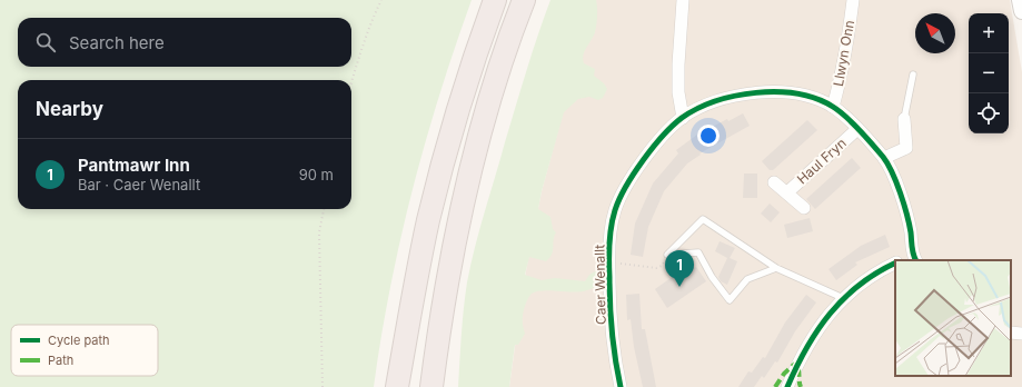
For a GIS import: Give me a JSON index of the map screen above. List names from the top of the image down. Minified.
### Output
{"streets":{"street":["Llwyn Onn","Haul Fryn","Caer Wenallt"]},"crossings":[["Llwyn Onn","Caer Wenallt"],["Haul Fryn","Caer Wenallt"]],"legend":["Cycle path","Path"],"north":"top left","page":{"map_buttons":["+","−"],"search":"Search here","heading":"Nearby","list":[{"mark":"1","name":"Pantmawr Inn","note":"Bar · Caer Wenallt","value":"90 m"}],"pins":"1"}}
